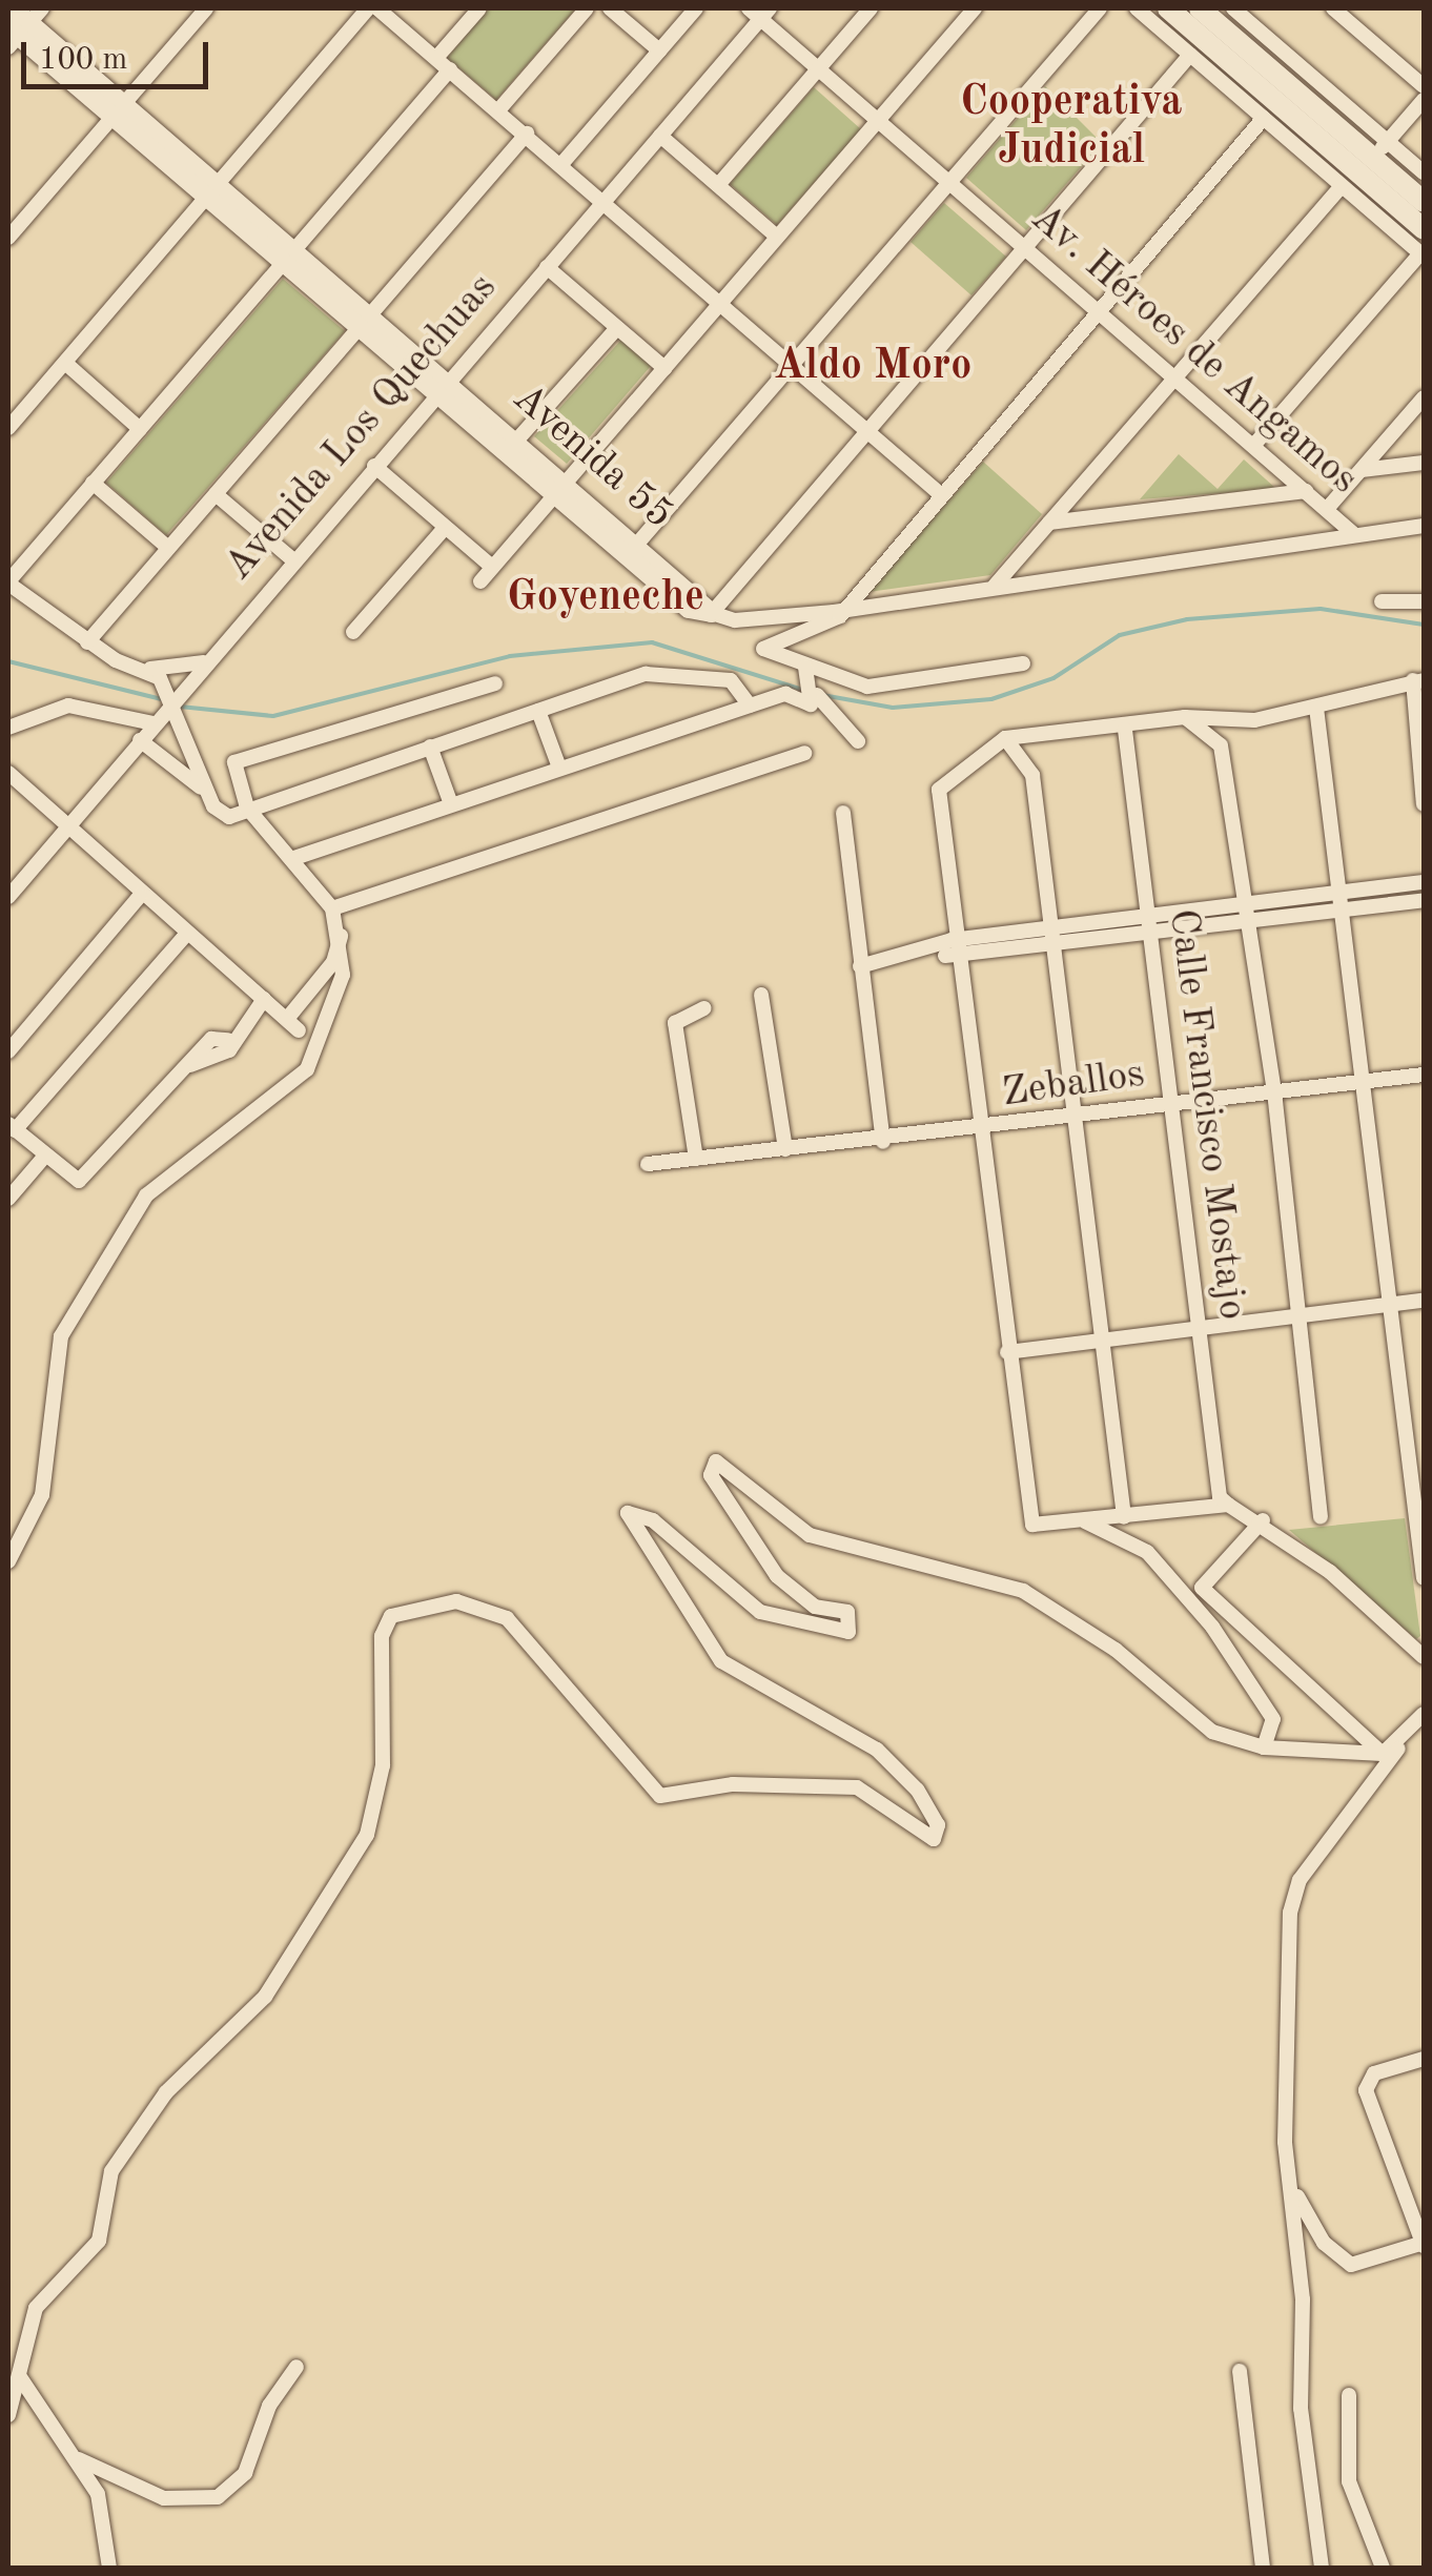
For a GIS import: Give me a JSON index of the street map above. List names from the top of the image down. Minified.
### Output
{"streets":{"street":["Av. Héroes de Angamos","Avenida Los Quechuas","Avenida 55","Zeballos","Calle Francisco Mostajo"]},"crossings":[["Av. Héroes de Angamos","Avenida Los Quechuas"],["Avenida Los Quechuas","Avenida 55"],["Zeballos","Calle Francisco Mostajo"]],"districts":["Cooperativa Judicial","Aldo Moro","Goyeneche"],"scale_bar":"100 m"}
